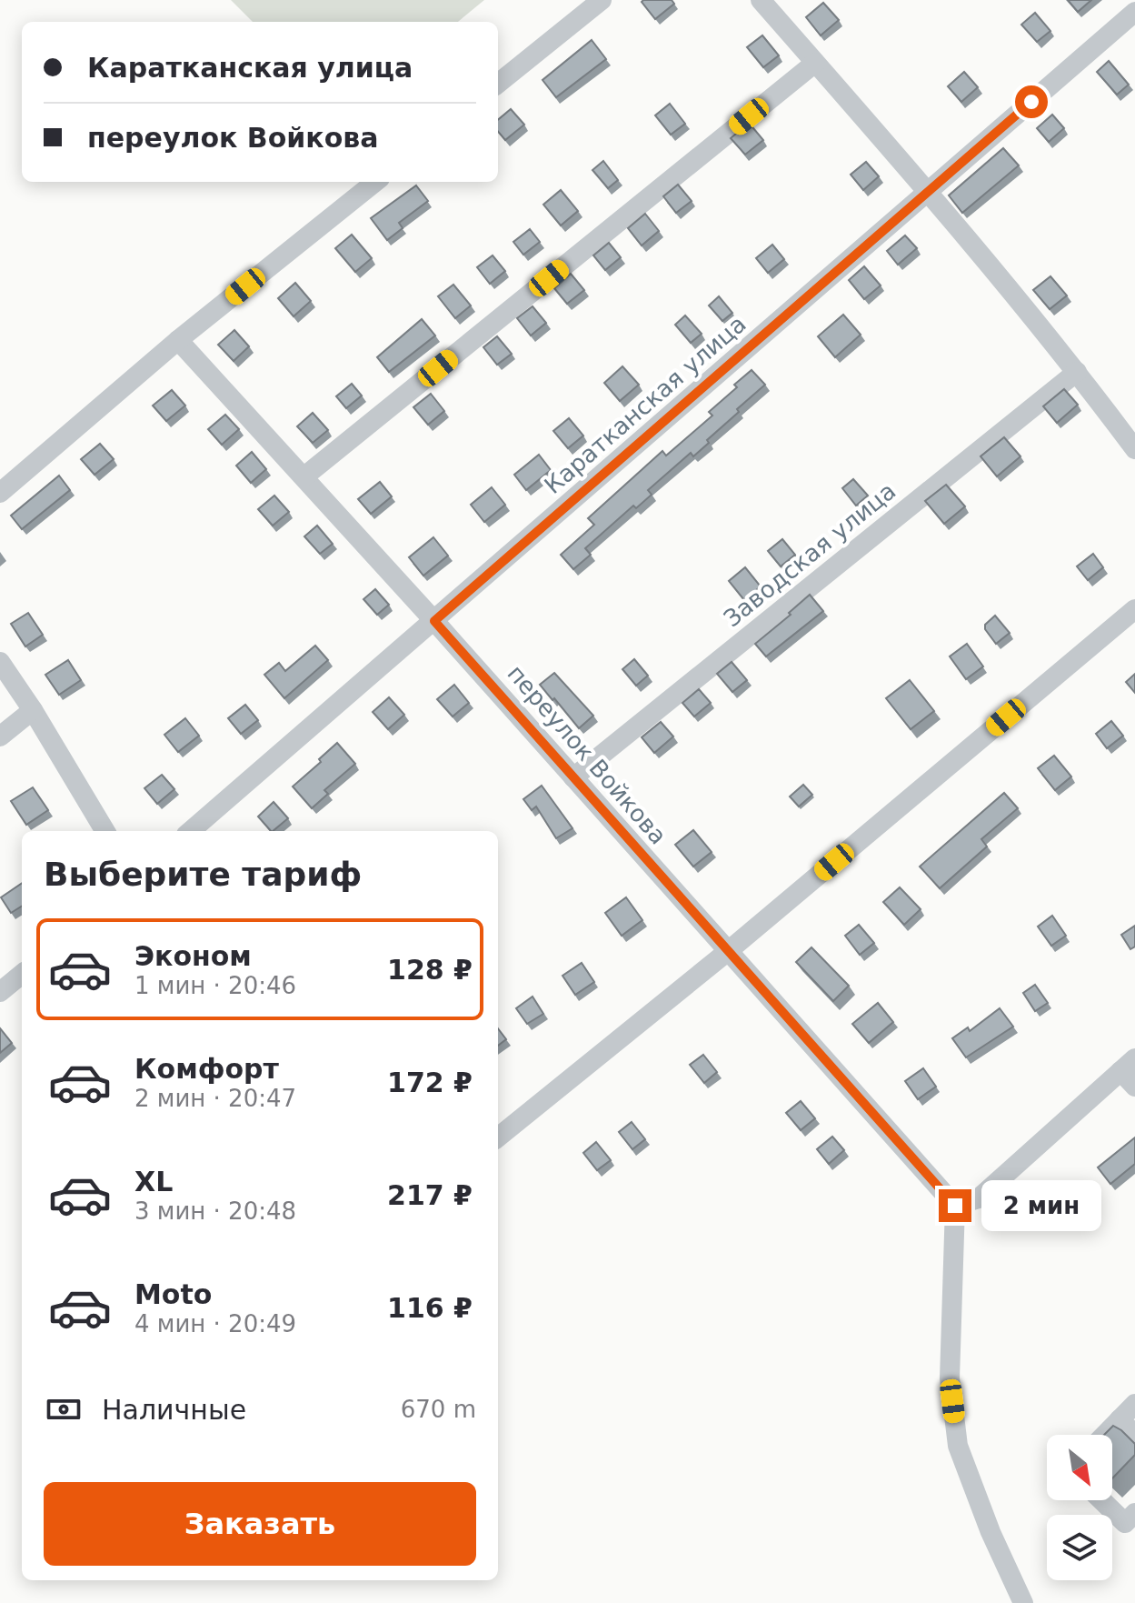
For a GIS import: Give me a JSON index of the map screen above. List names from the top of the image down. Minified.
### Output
{"streets":{"street":["Каратканская улица","Заводская улица","переулок Войкова"]},"crossings":[["Каратканская улица","переулок Войкова"],["Заводская улица","переулок Войкова"]],"north":"bottom right","page":{"banner":["Каратканская улица","переулок Войкова"],"heading":"Выберите тариф","list":[{"name":"Эконом","note":"1 мин · 20:46","value":"128 ₽"},{"name":"Комфорт","note":"2 мин · 20:47","value":"172 ₽"},{"name":"XL","note":"3 мин · 20:48","value":"217 ₽"},{"name":"Moto","note":"4 мин · 20:49","value":"116 ₽"}],"bubble":"2 мин","pay":["Наличные","670 m"],"buttons":"Заказать"}}
